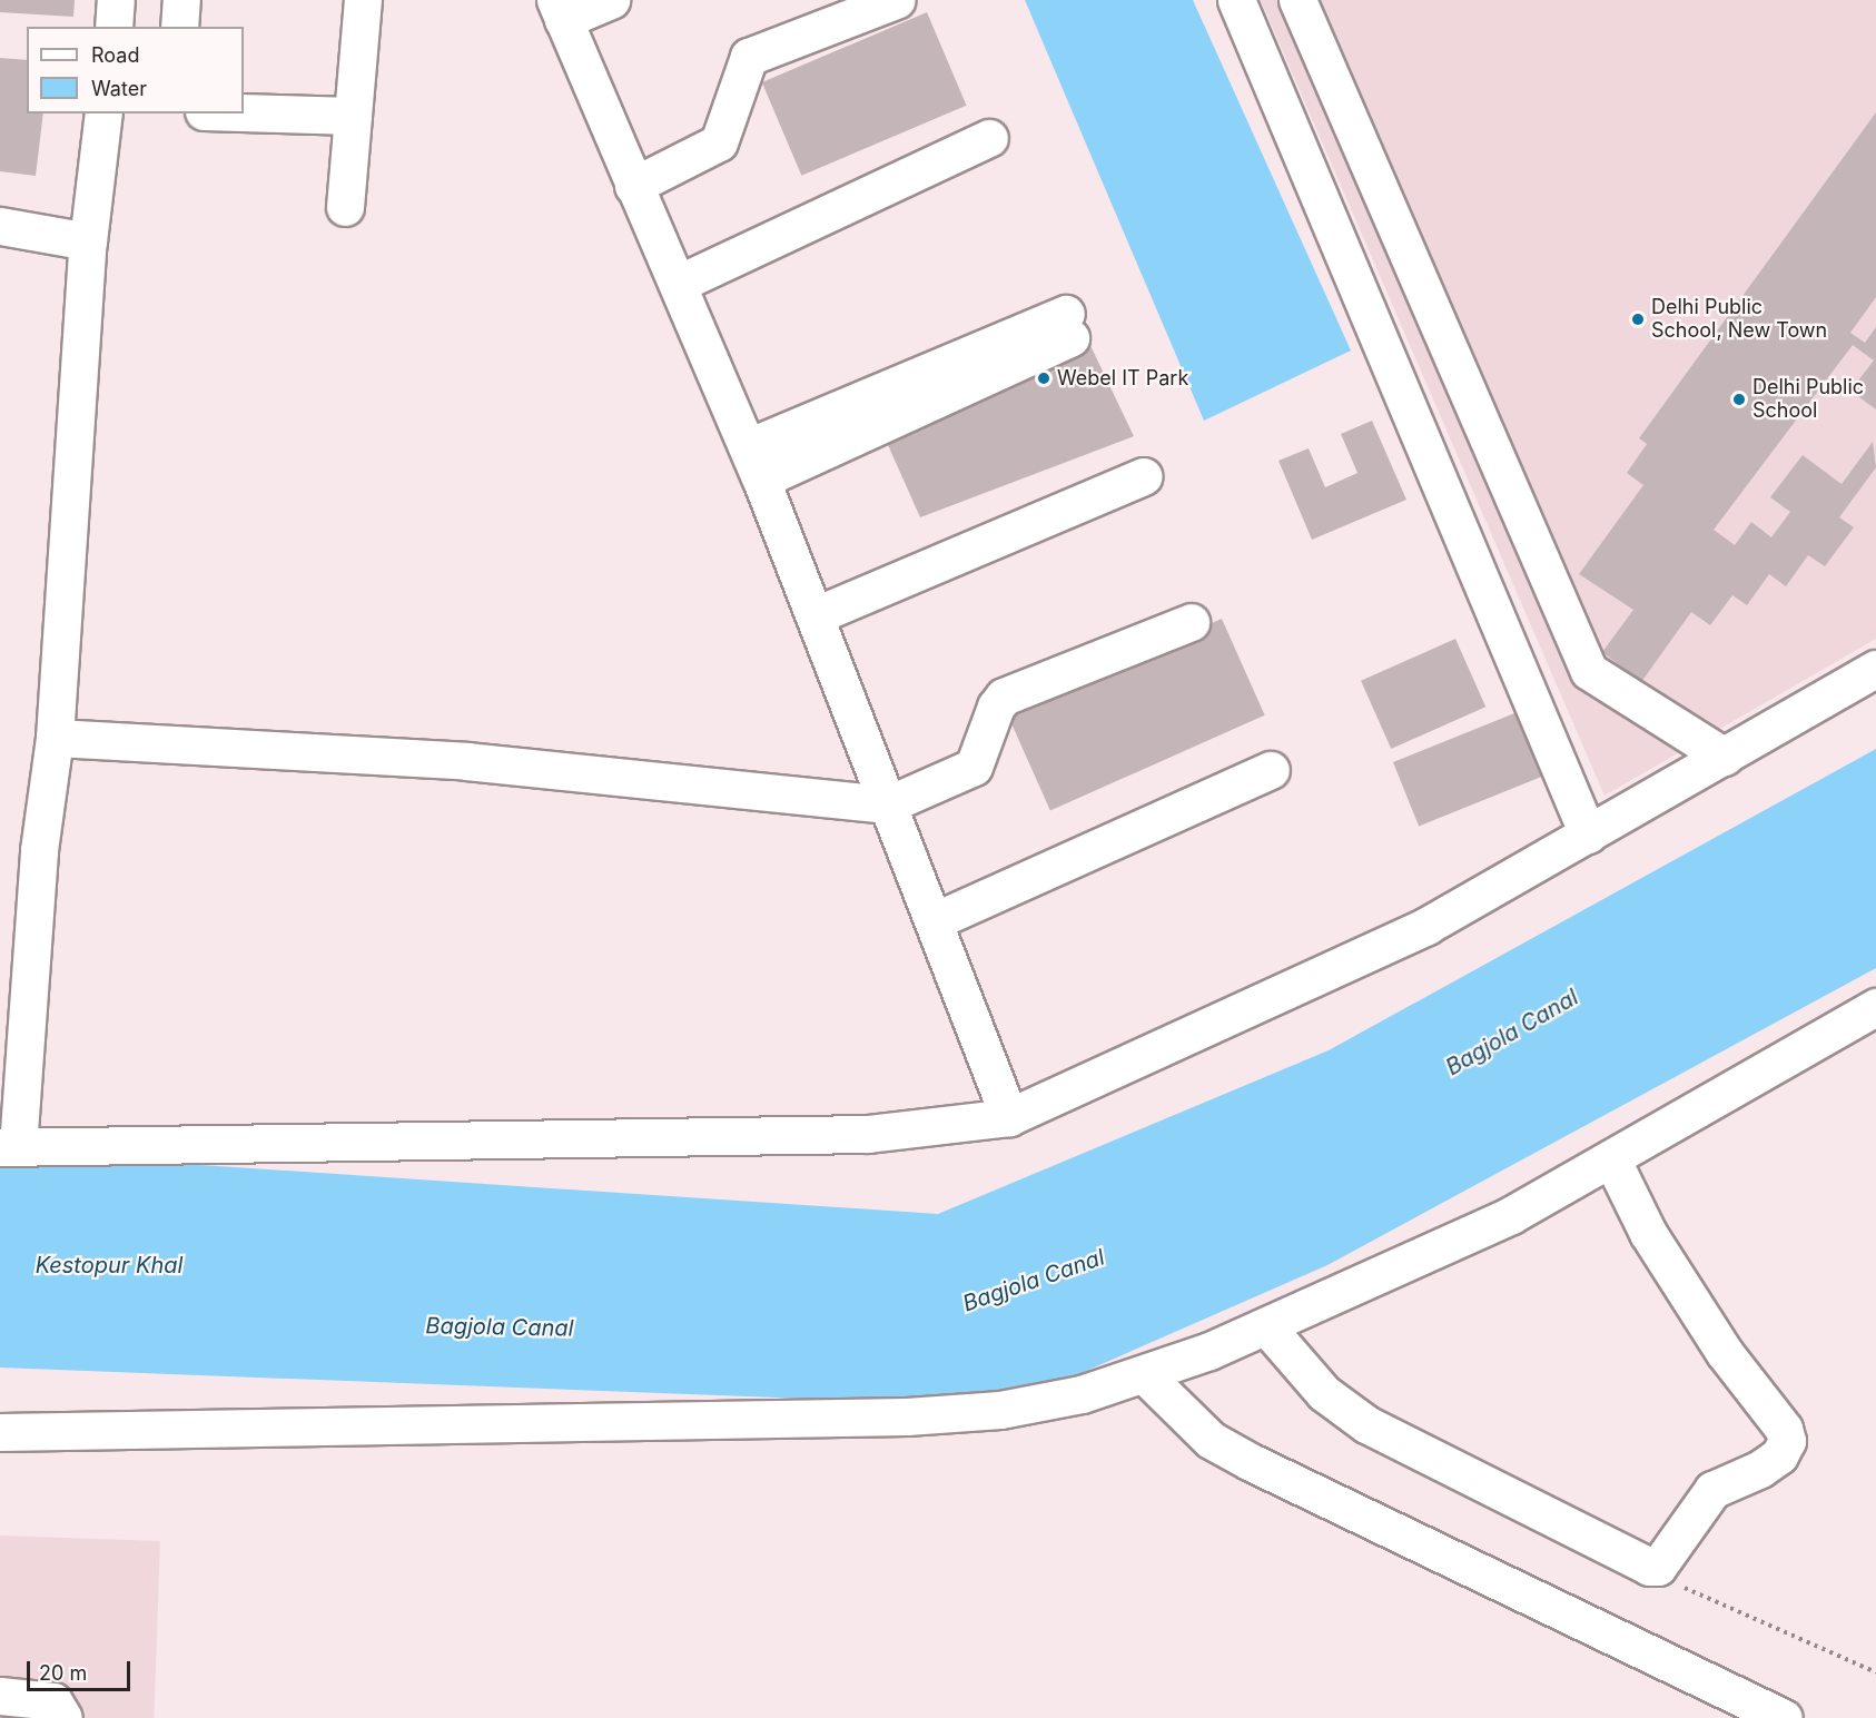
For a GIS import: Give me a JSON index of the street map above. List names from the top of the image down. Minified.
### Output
{"water":["Bagjola Canal","Kestopur Khal"],"places":["Delhi Public School, New Town","Webel IT Park","Delhi Public School"],"legend":["Road","Water"],"scale_bar":"20 m"}
